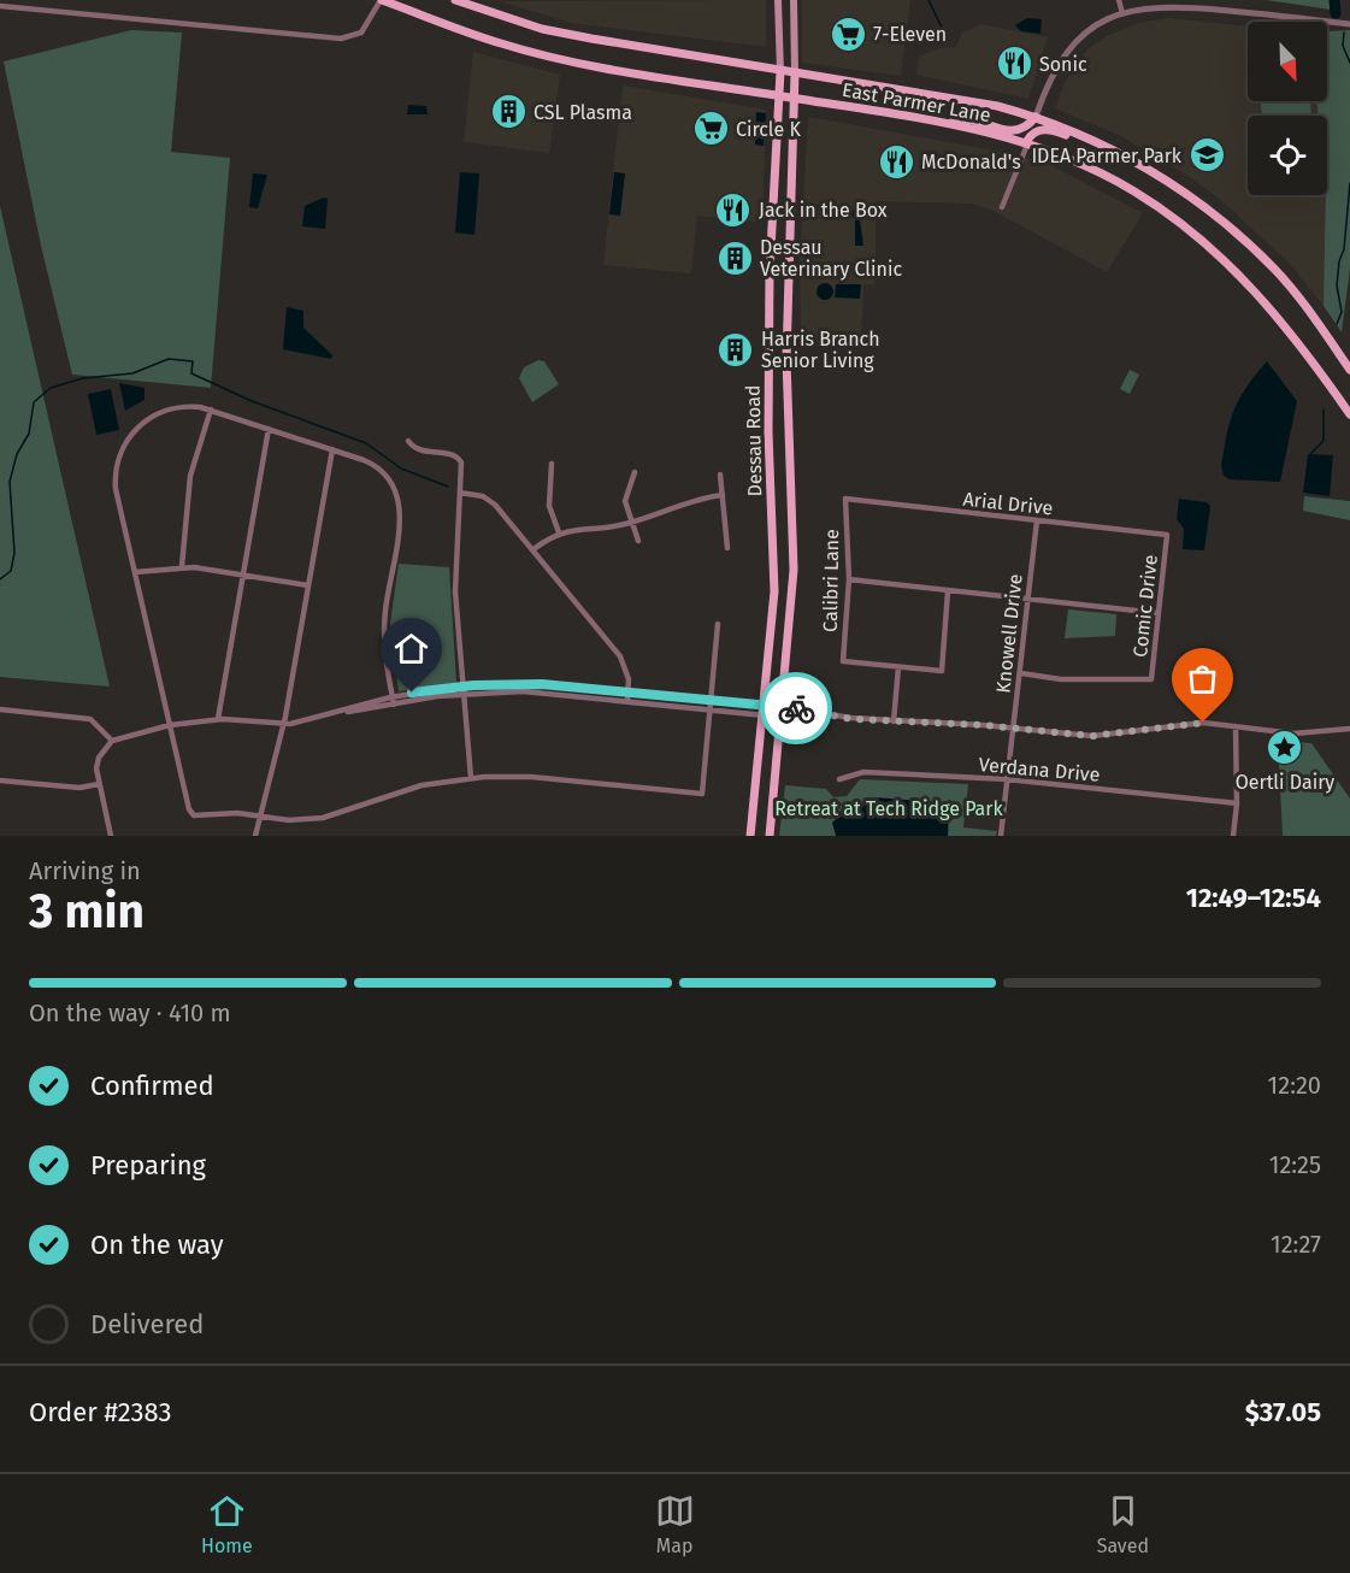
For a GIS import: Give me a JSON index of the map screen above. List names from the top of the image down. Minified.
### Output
{"streets":{"main road":["East Parmer Lane","Dessau Road"],"street":["Arial Drive","Calibri Lane","Comic Drive","Knowell Drive","Verdana Drive"]},"crossings":[["East Parmer Lane","Dessau Road"],["Arial Drive","Calibri Lane"],["Arial Drive","Comic Drive"],["Arial Drive","Knowell Drive"],["Comic Drive","Knowell Drive"],["Knowell Drive","Verdana Drive"]],"parks":["Retreat at Tech Ridge Park"],"places":{"supermarket":["7-Eleven","Circle K"],"restaurant":["Sonic","McDonald's","Jack in the Box"],"building":["CSL Plasma","Dessau Veterinary Clinic","Harris Branch Senior Living"],"school or university":["IDEA Parmer Park"],"place":["Oertli Dairy"]},"north":"bottom right","page":{"heading":["3 min","Arriving in","12:49–12:54"],"panel":["Order #2383","$37.05"],"bar":"On the way · 410 m","list":[["Confirmed","12:20"],["Preparing","12:25"],["On the way","12:27"],"Delivered"],"tabs":["Home","Map","Saved"]}}
